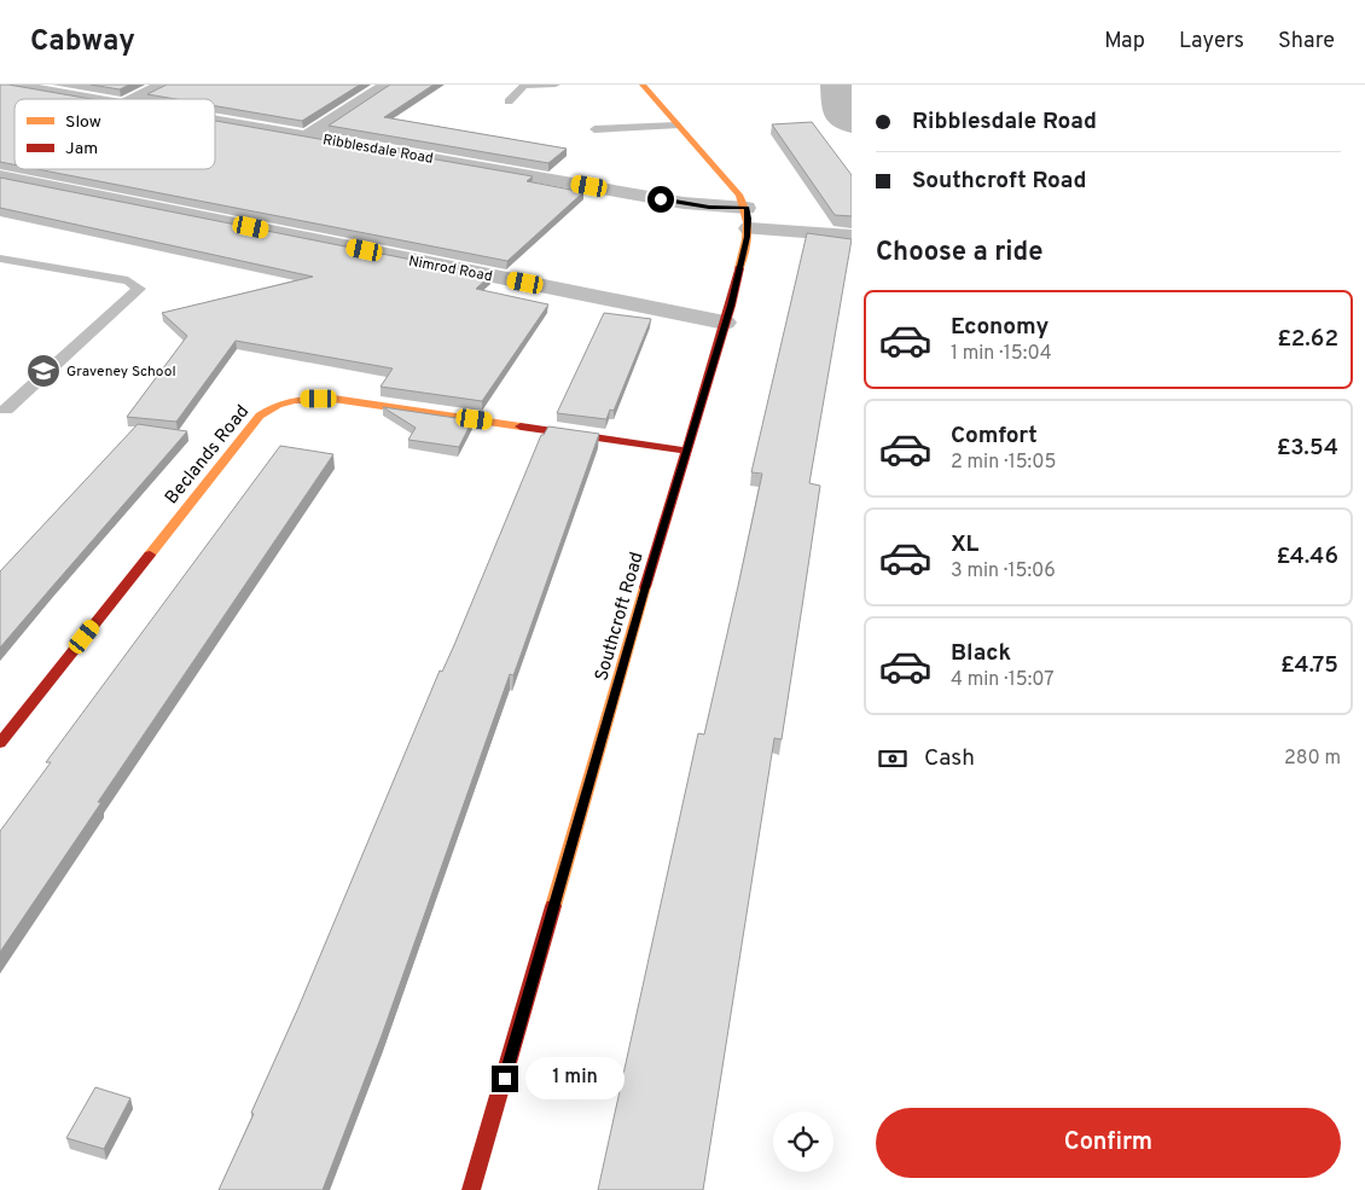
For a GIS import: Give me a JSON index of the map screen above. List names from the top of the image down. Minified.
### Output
{"streets":{"street":["Ribblesdale Road","Nimrod Road","Beclands Road","Southcroft Road"]},"crossings":[["Ribblesdale Road","Southcroft Road"],["Nimrod Road","Southcroft Road"],["Beclands Road","Southcroft Road"]],"places":{"school or university":["Graveney School"]},"legend":["Slow","Jam"],"page":{"header":"Cabway","nav":["Map","Layers","Share"],"banner":["Ribblesdale Road","Southcroft Road"],"heading":"Choose a ride","list":[{"name":"Economy","note":"1 min · 15:04","value":"£2.62"},{"name":"Comfort","note":"2 min · 15:05","value":"£3.54"},{"name":"XL","note":"3 min · 15:06","value":"£4.46"},{"name":"Black","note":"4 min · 15:07","value":"£4.75"}],"pay":["Cash","280 m"],"bubble":"1 min","buttons":"Confirm"}}
